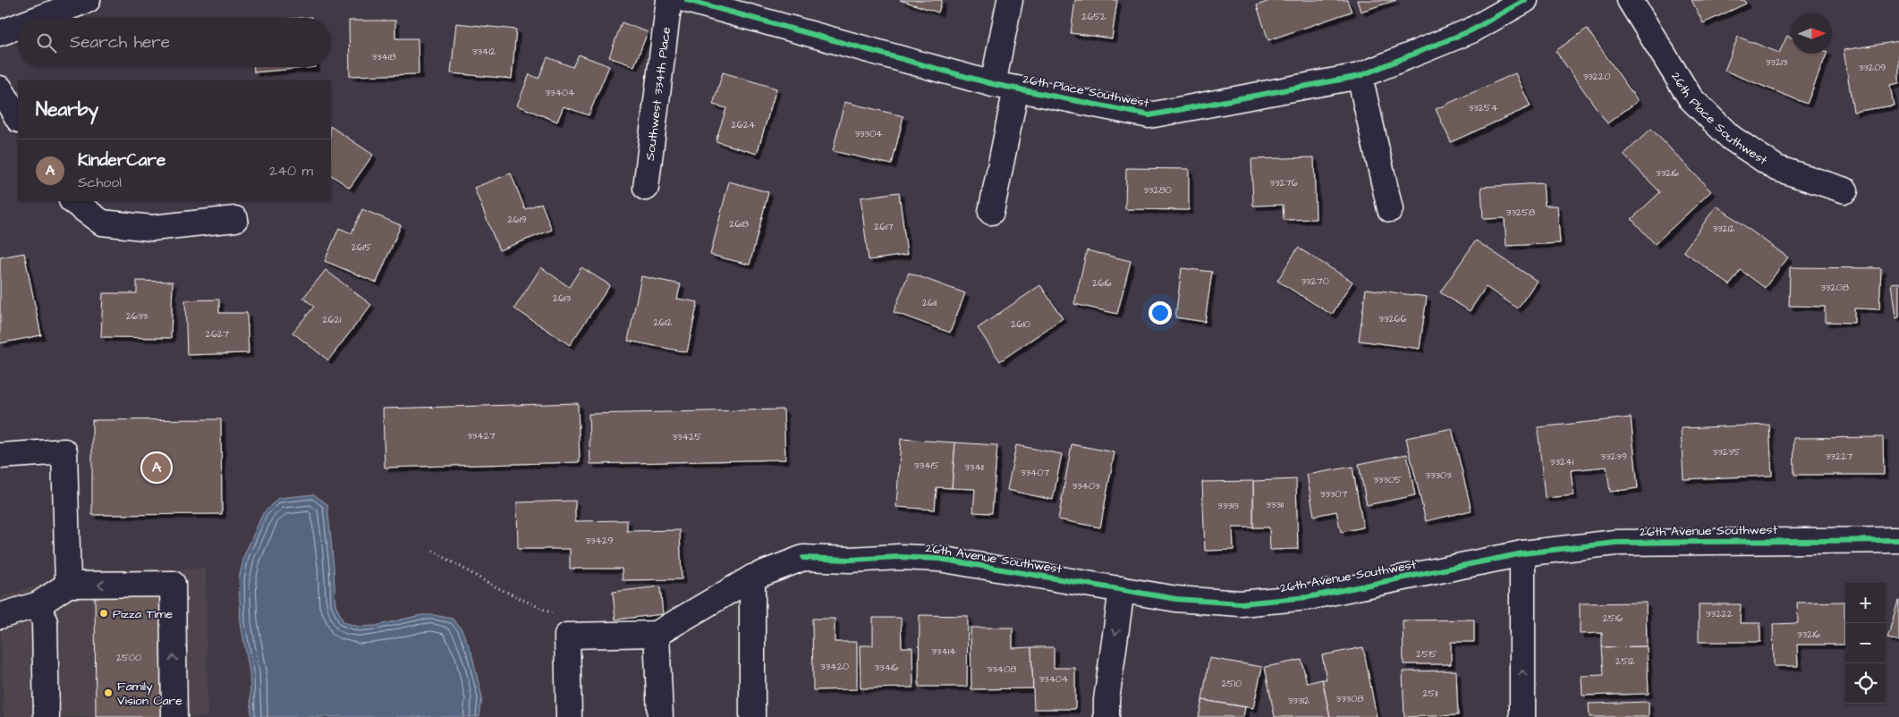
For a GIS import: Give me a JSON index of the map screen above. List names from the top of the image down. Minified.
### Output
{"streets":{"street":["26th Place Southwest","Southwest 334th Place","26th Avenue Southwest"]},"places":["Pizza Time","Family Vision Care"],"house_numbers":["2652","33412","33418","33213","33209","33220","33404","33254","2624","33304","33216","33276","33280","33258","2619","2618","2617","33212","2615","33270","2616","33208","2613","2611","2633","33266","2621","2612","2610","2627","33427","33425","33235","33239","33227","33241","33415","33411","33407","33303","33305","33403","33307","33311","33313","33429","33222","2516","33216","33414","2515","2500","2512","33420","33416","33408","33404","2510","2511","33308","33312"],"north":"right","page":{"search":"Search here","heading":"Nearby","list":[{"mark":"A","name":"KinderCare","note":"School","value":"240 m"}],"pins":"A","map_buttons":["+","−"]}}
